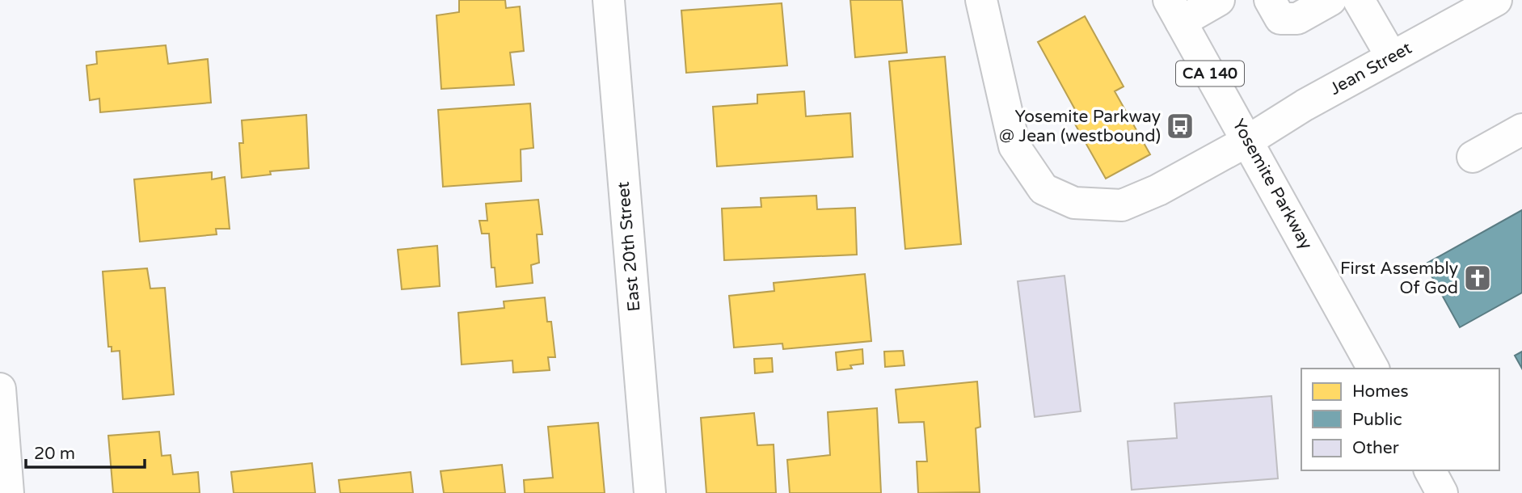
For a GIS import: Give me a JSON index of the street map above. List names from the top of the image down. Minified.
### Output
{"streets":{"street":["Jean Street","CA 140","Yosemite Parkway","East 20th Street"]},"crossings":[["Jean Street","Yosemite Parkway"]],"places":{"bus stop":["Yosemite Parkway @ Jean (westbound)"],"church":["First Assembly Of God"]},"legend":["Homes","Public","Other"],"scale_bar":"20 m"}
